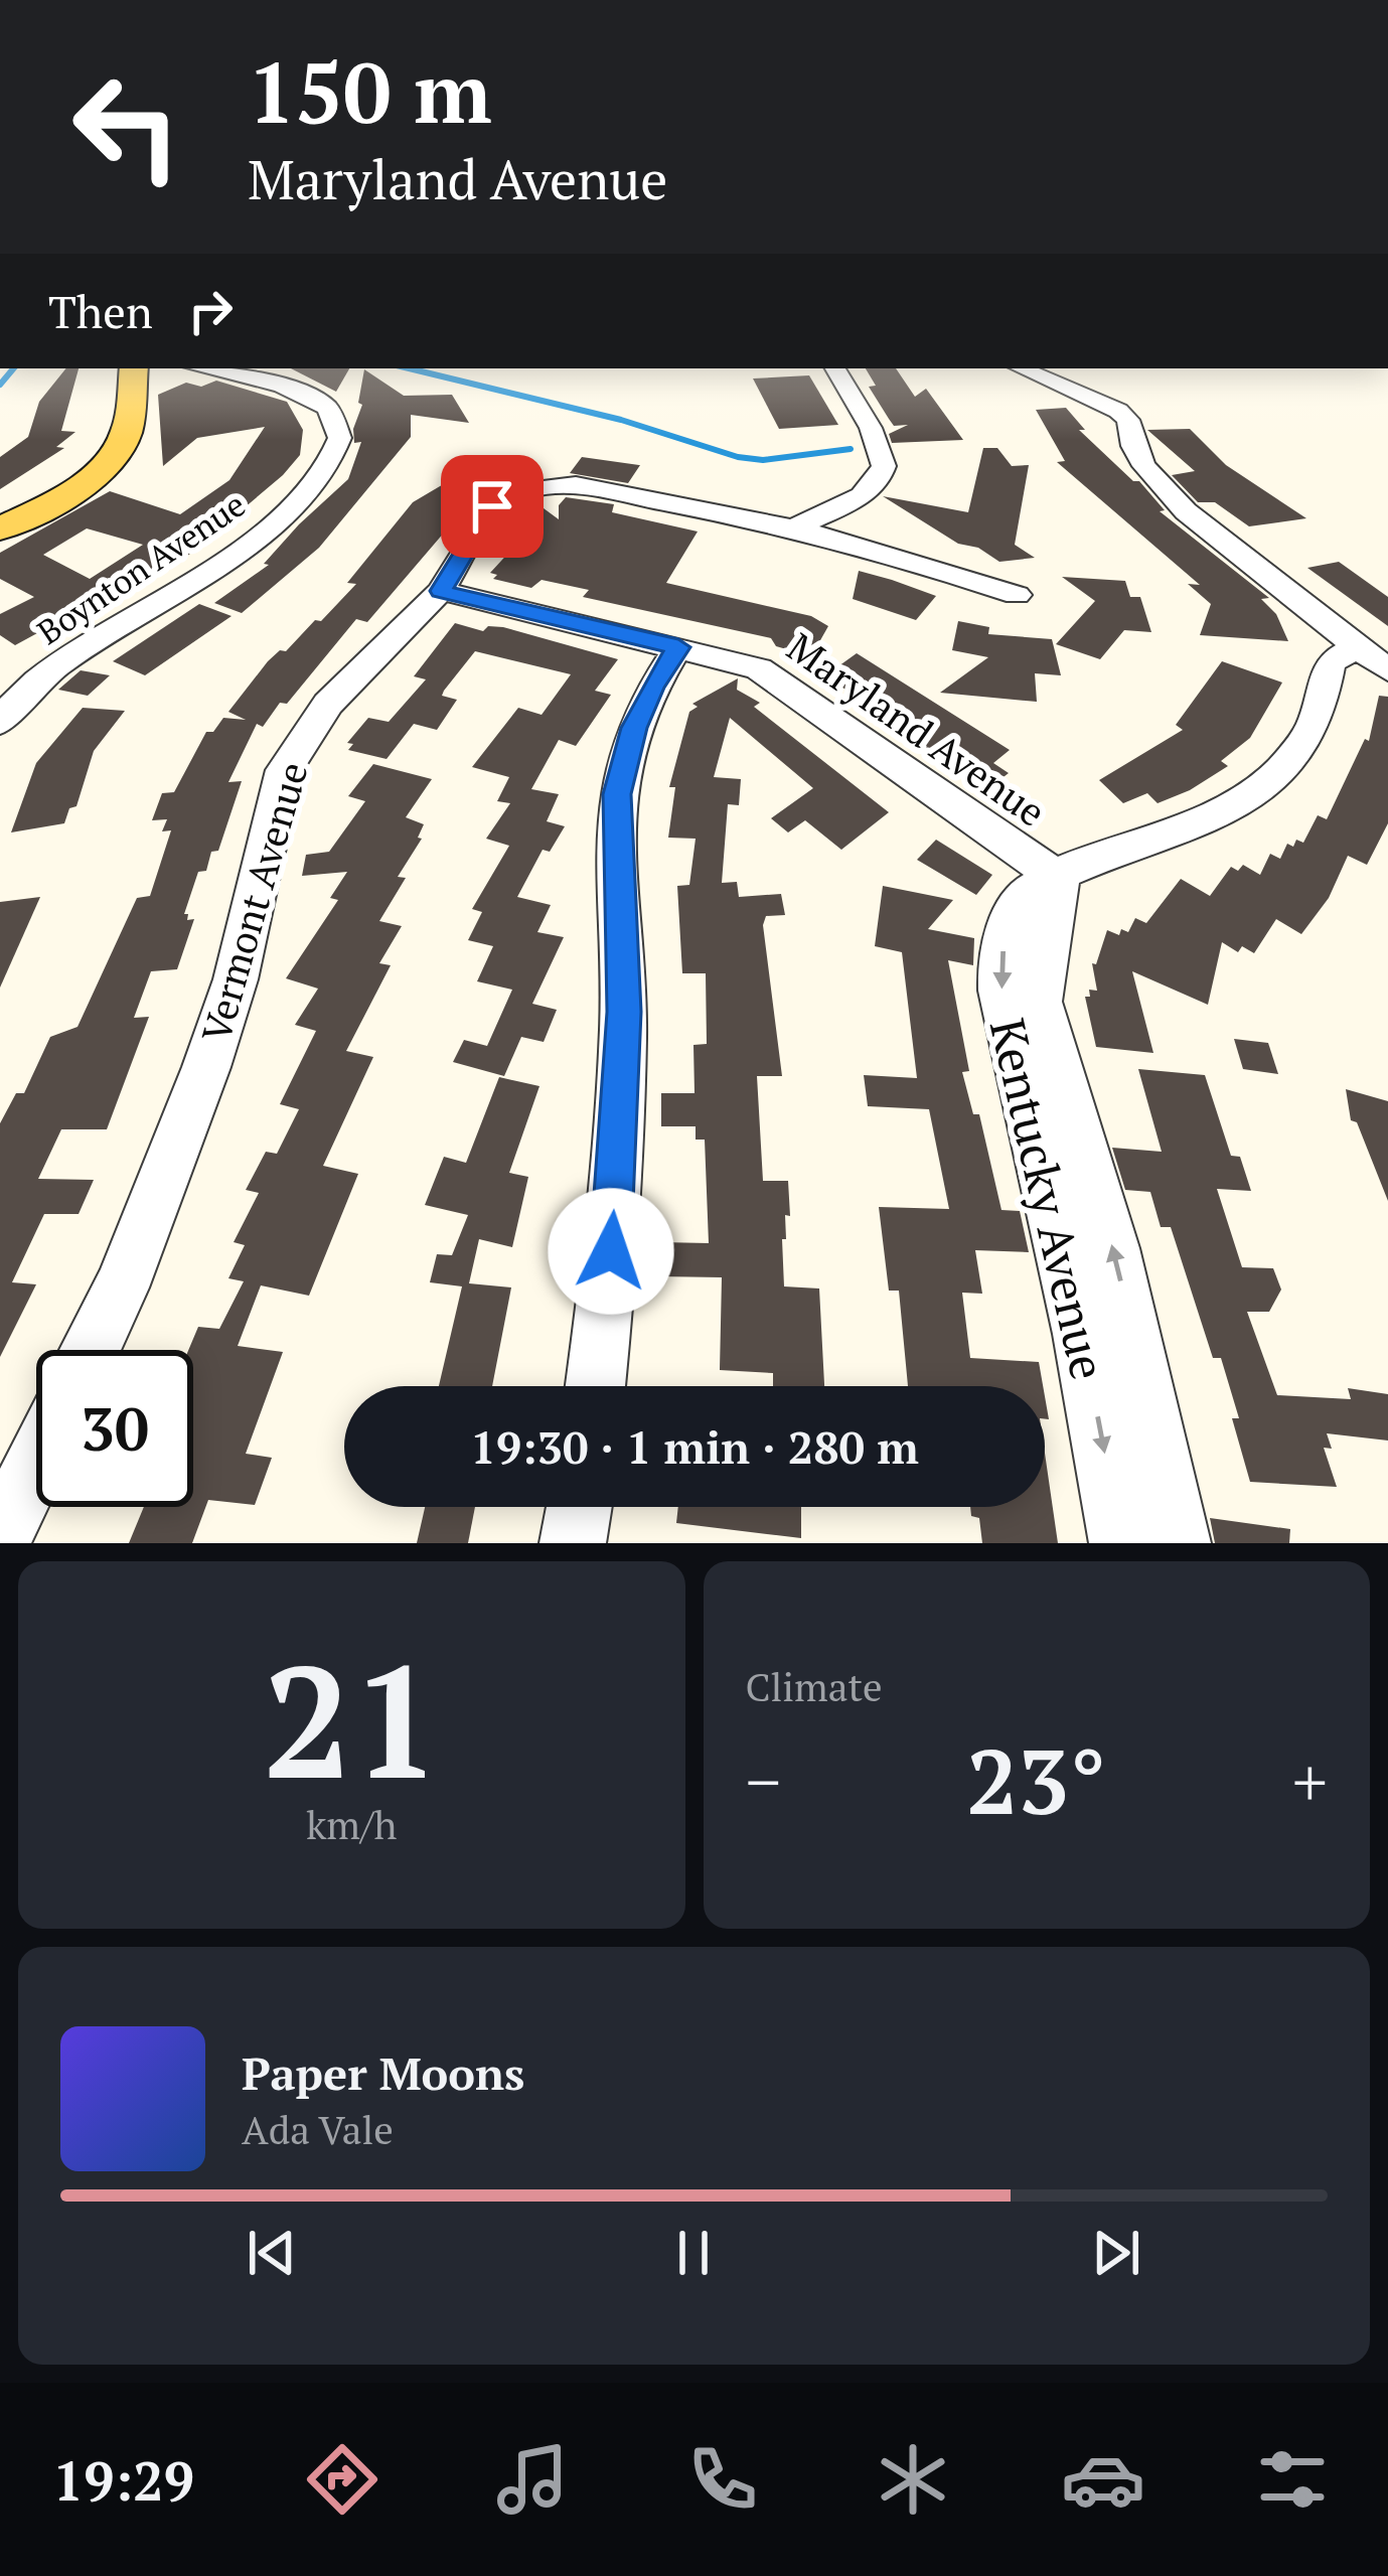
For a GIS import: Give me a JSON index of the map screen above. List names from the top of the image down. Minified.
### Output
{"streets":{"street":["Boynton Avenue","Maryland Avenue","Vermont Avenue","Kentucky Avenue"]},"crossings":[["Maryland Avenue","Vermont Avenue"],["Maryland Avenue","Kentucky Avenue"]],"page":{"turn":["150 m","Maryland Avenue"],"then":"Then","limit":"30","trip":"19:30 · 1 min · 280 m","tile":[["21","km/h"],"Climate"],"heat":["−","23°","+"],"song":["Paper Moons","Ada Vale"],"tabs":"19:29"}}
